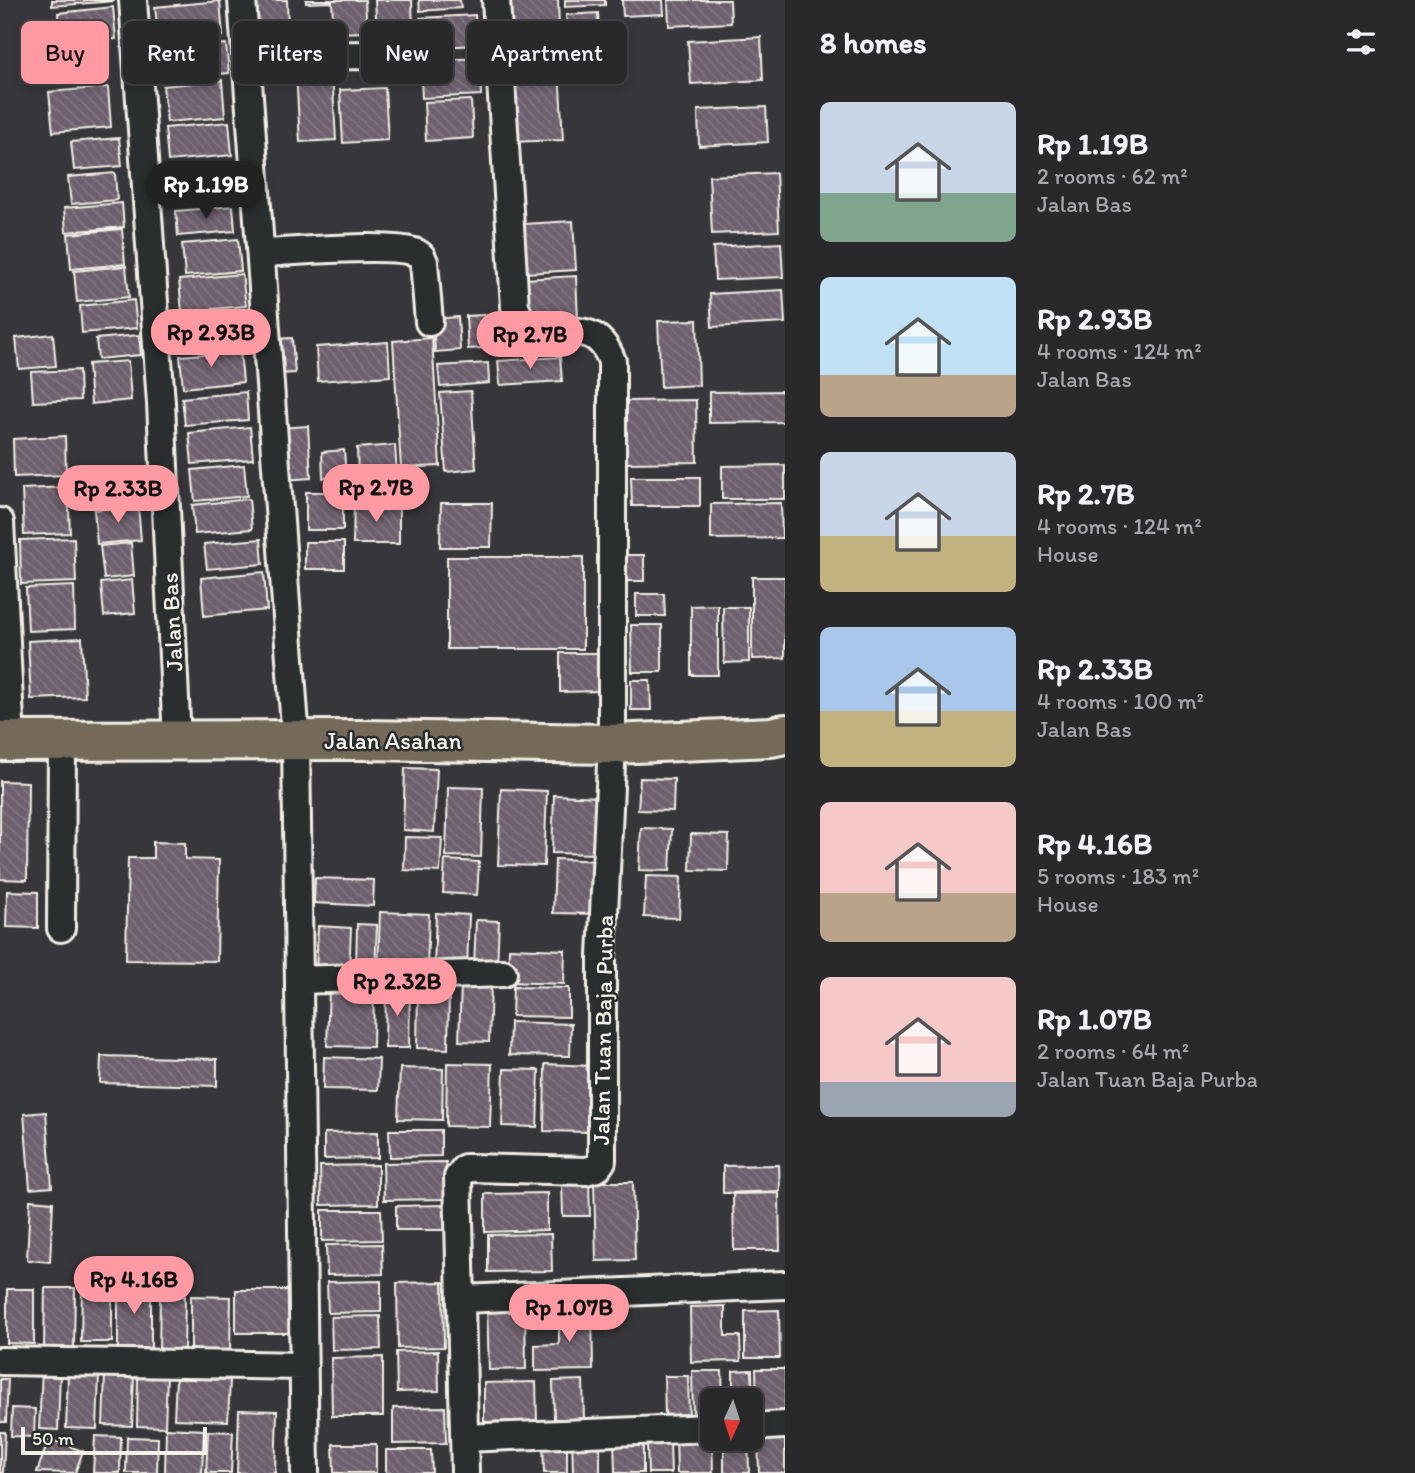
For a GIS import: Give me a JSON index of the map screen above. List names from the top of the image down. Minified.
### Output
{"streets":{"main road":["Jalan Asahan"],"street":["Jalan Bas","Jalan Tuan Baja Purba"]},"crossings":[["Jalan Bas","Jalan Asahan"],["Jalan Asahan","Jalan Tuan Baja Purba"]],"scale_bar":"50 m","north":"bottom","page":{"heading":"8 homes","chip":["Buy","Rent","Filters","New","Apartment"],"list":[{"name":"Rp 1.19B","note":"2 rooms · 62 m² · Jalan Bas"},{"name":"Rp 2.93B","note":"4 rooms · 124 m² · Jalan Bas"},{"name":"Rp 2.7B","note":"4 rooms · 124 m² · House"},{"name":"Rp 2.33B","note":"4 rooms · 100 m² · Jalan Bas"},{"name":"Rp 4.16B","note":"5 rooms · 183 m² · House"},{"name":"Rp 1.07B","note":"2 rooms · 64 m² · Jalan Tuan Baja Purba"}],"price":["Rp 1.19B","Rp 2.93B","Rp 2.7B","Rp 2.7B","Rp 2.33B","Rp 2.32B","Rp 4.16B","Rp 1.07B"],"scale":"50 m"}}
